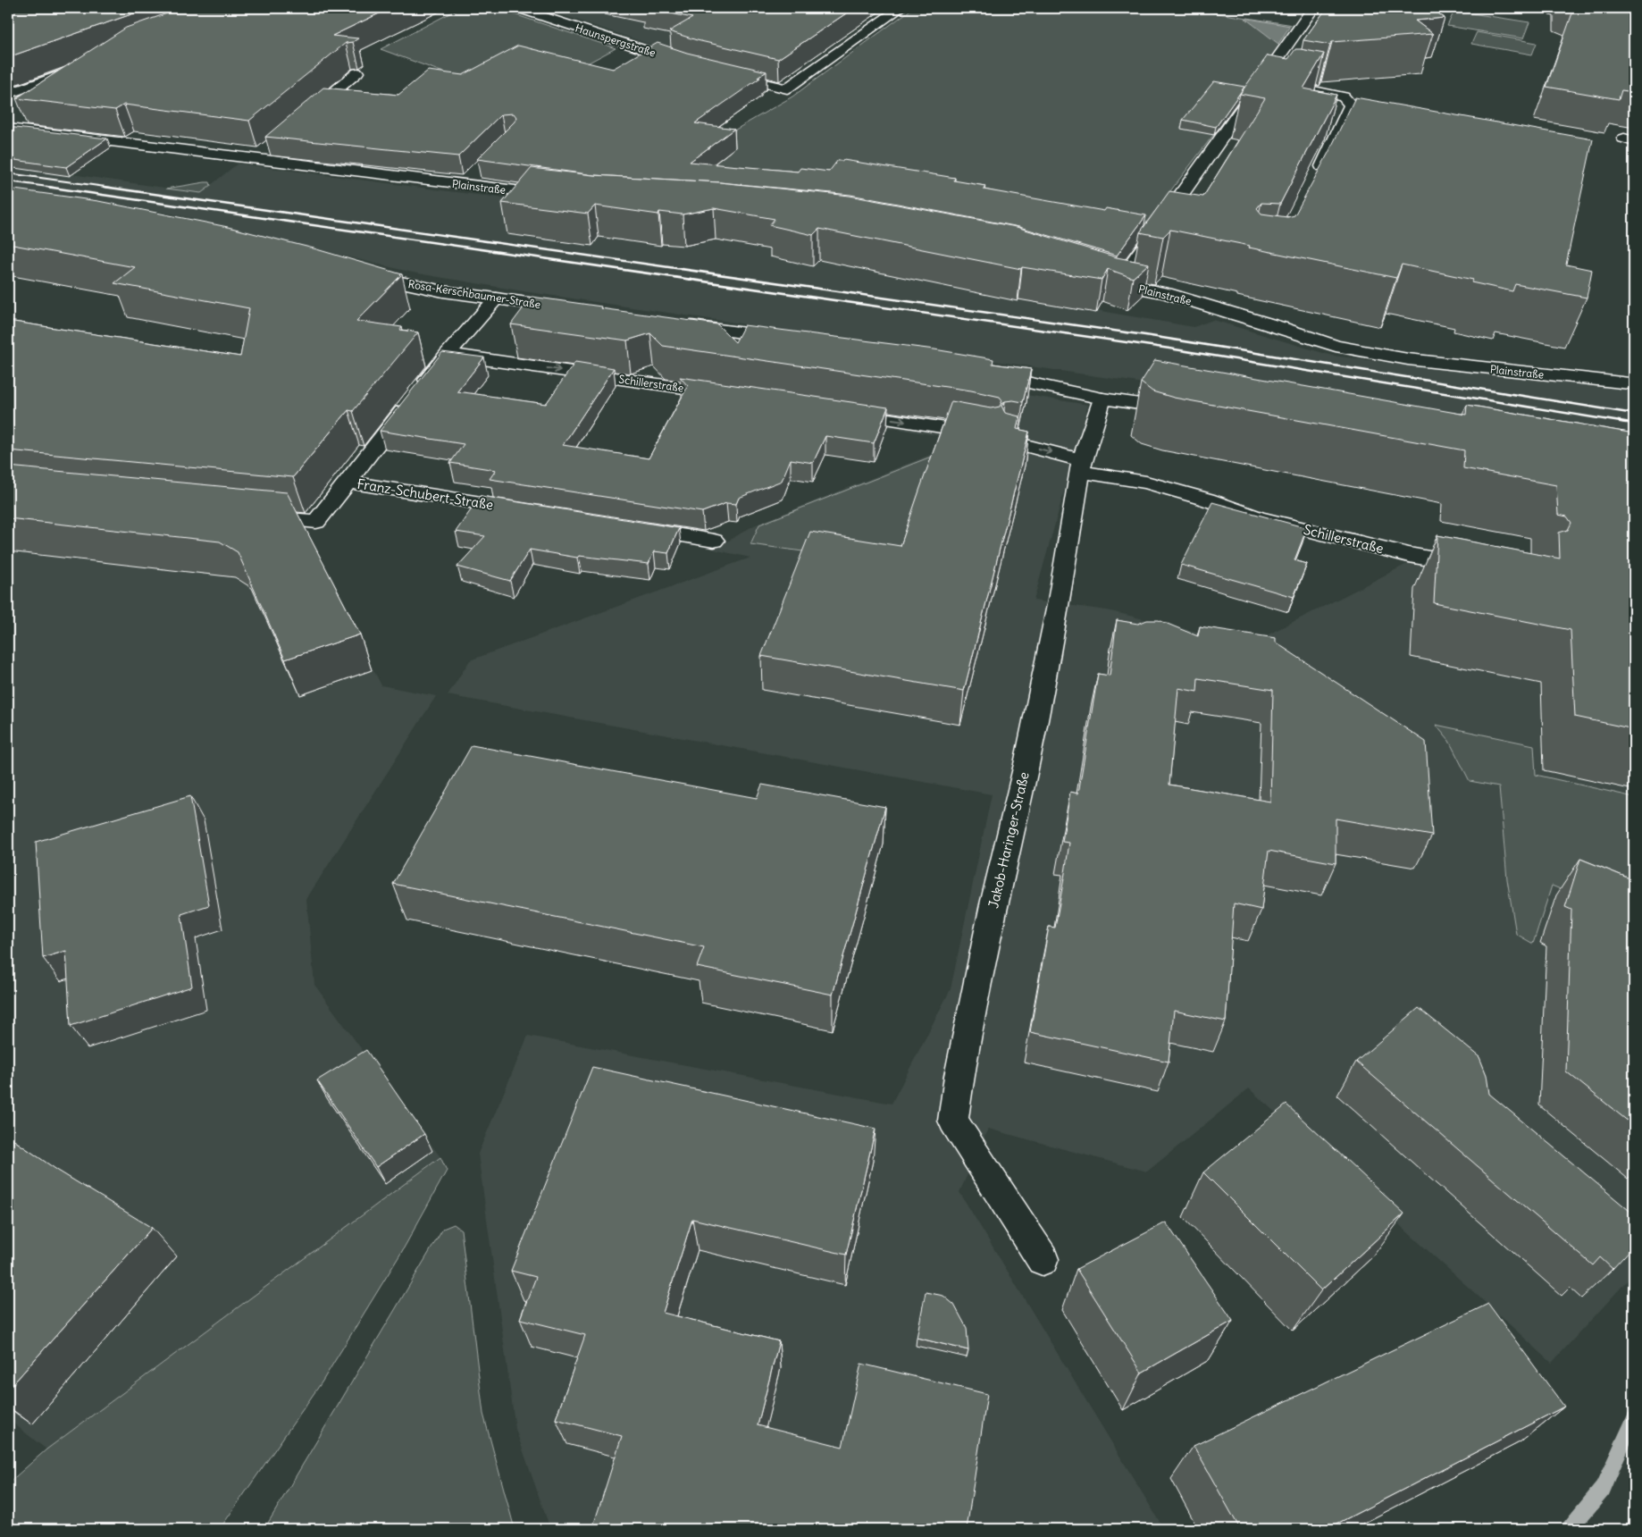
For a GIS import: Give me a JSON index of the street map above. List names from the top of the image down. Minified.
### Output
{"streets":{"street":["Haunspergstraße","Plainstraße","Rosa-Kerschbaumer-Straße","Schillerstraße","Franz-Schubert-Straße","Jakob-Haringer-Straße"]},"crossings":[["Rosa-Kerschbaumer-Straße","Franz-Schubert-Straße"],["Schillerstraße","Franz-Schubert-Straße"],["Schillerstraße","Jakob-Haringer-Straße"]]}
